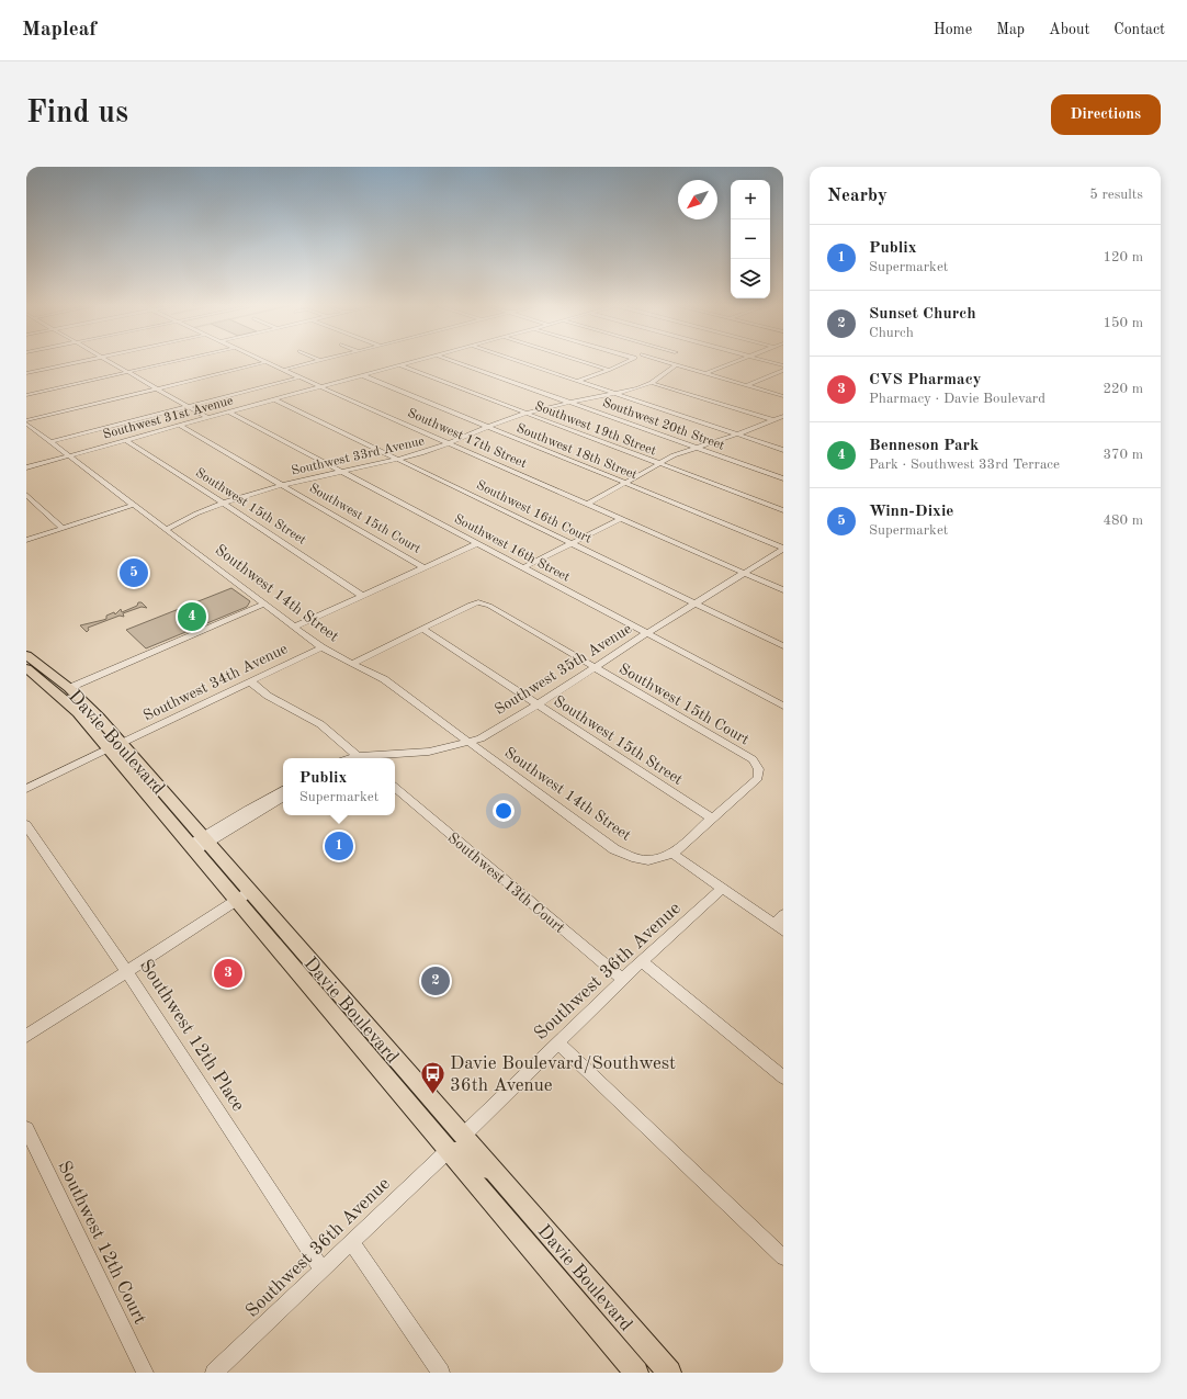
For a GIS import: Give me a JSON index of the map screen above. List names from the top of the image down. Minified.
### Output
{"streets":{"main road":["Davie Boulevard"],"street":["Southwest 31st Avenue","Southwest 20th Street","Southwest 19th Street","Southwest 17th Street","Southwest 18th Street","Southwest 33rd Avenue","Southwest 15th Street","Southwest 16th Court","Southwest 15th Court","Southwest 16th Street","Southwest 14th Street","Southwest 35th Avenue","Southwest 34th Avenue","Southwest 13th Court","Southwest 36th Avenue","Southwest 12th Place","Southwest 12th Court"]},"crossings":[["Southwest 31st Avenue","Southwest 19th Street"],["Southwest 31st Avenue","Southwest 17th Street"],["Southwest 31st Avenue","Southwest 18th Street"],["Southwest 31st Avenue","Southwest 15th Street"],["Southwest 31st Avenue","Southwest 16th Court"],["Southwest 31st Avenue","Southwest 15th Court"],["Southwest 31st Avenue","Southwest 16th Street"],["Southwest 31st Avenue","Southwest 14th Street"],["Southwest 20th Street","Southwest 33rd Avenue"],["Southwest 19th Street","Southwest 33rd Avenue"],["Southwest 17th Street","Southwest 33rd Avenue"],["Southwest 17th Street","Southwest 35th Avenue"],["Southwest 18th Street","Southwest 33rd Avenue"],["Southwest 18th Street","Southwest 35th Avenue"],["Southwest 33rd Avenue","Southwest 15th Street"],["Southwest 33rd Avenue","Southwest 16th Court"],["Southwest 33rd Avenue","Southwest 15th Court"],["Southwest 33rd Avenue","Southwest 16th Street"],["Southwest 33rd Avenue","Southwest 14th Street"],["Southwest 15th Street","Southwest 15th Court"],["Southwest 15th Street","Southwest 35th Avenue"],["Southwest 15th Street","Southwest 34th Avenue"],["Southwest 16th Court","Southwest 35th Avenue"],["Southwest 15th Court","Southwest 35th Avenue"],["Southwest 15th Court","Southwest 34th Avenue"],["Southwest 16th Street","Southwest 35th Avenue"],["Southwest 16th Street","Southwest 34th Avenue"],["Southwest 14th Street","Southwest 35th Avenue"],["Southwest 14th Street","Southwest 34th Avenue"],["Southwest 34th Avenue","Davie Boulevard"],["Davie Boulevard","Southwest 36th Avenue"],["Southwest 13th Court","Southwest 36th Avenue"],["Southwest 36th Avenue","Southwest 12th Place"]],"places":{"bus stop":["Davie Boulevard/Southwest 36th Avenue"]},"north":"bottom left","page":{"header":"Mapleaf","nav":["Home","Map","About","Contact"],"buttons":"Directions","title":"Find us","heading":["Nearby","5 results"],"map_buttons":["+","−"],"list":[{"mark":"1","name":"Publix","note":"Supermarket","value":"120 m"},{"mark":"2","name":"Sunset Church","note":"Church","value":"150 m"},{"mark":"3","name":"CVS Pharmacy","note":"Pharmacy · Davie Boulevard","value":"220 m"},{"mark":"4","name":"Benneson Park","note":"Park · Southwest 33rd Terrace","value":"370 m"},{"mark":"5","name":"Winn-Dixie","note":"Supermarket","value":"480 m"}],"pins":["5","4","1","3","2"],"popup":["Publix","Supermarket"]}}
